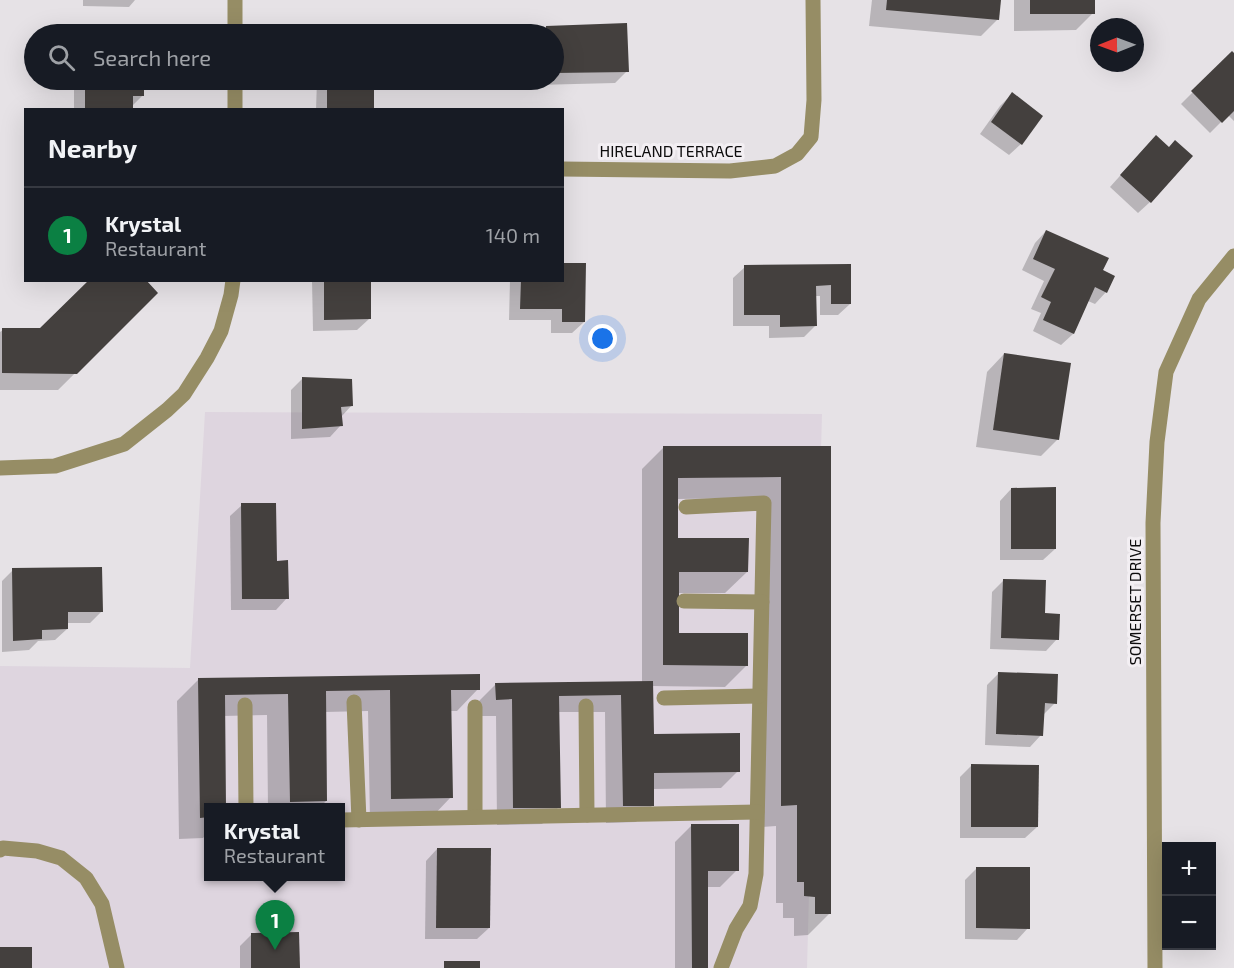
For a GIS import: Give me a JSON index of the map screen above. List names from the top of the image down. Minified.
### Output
{"streets":{"street":["HIRELAND TERRACE","SOMERSET DRIVE"]},"north":"left","page":{"search":"Search here","heading":"Nearby","list":[{"mark":"1","name":"Krystal","note":"Restaurant","value":"140 m"}],"popup":["Krystal","Restaurant"],"map_buttons":["+","−"],"pins":"1"}}
